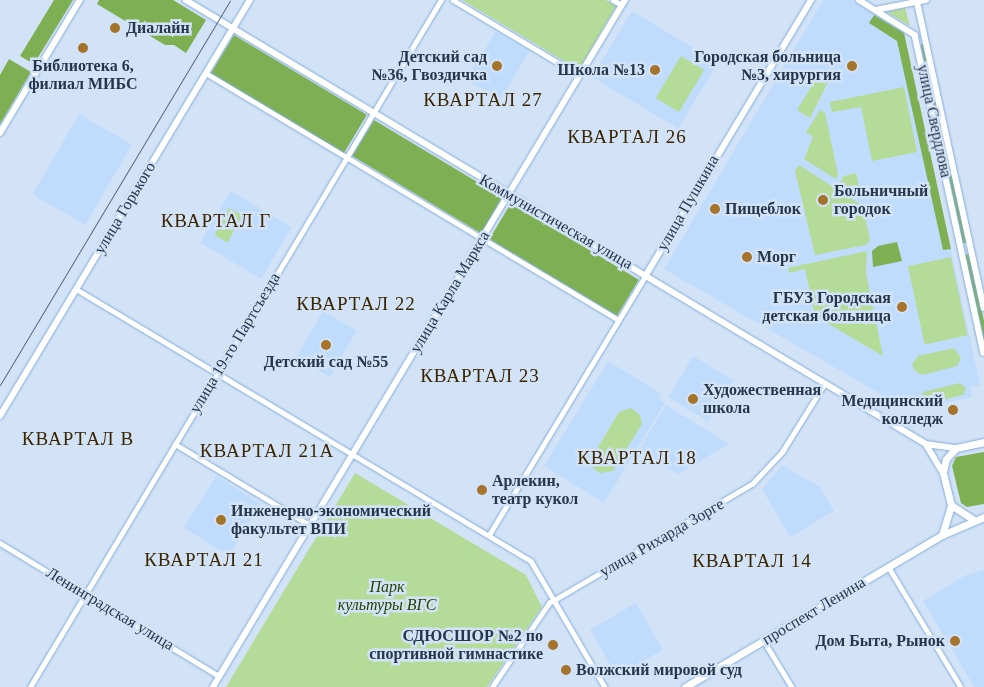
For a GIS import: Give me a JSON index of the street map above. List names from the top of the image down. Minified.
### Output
{"streets":{"main road":["проспект Ленина"],"street":["улица Свердлова","улица Пушкина","улица Горького","Коммунистическая улица","улица Карла Маркса","улица 19-го Партсъезда","улица Рихарда Зорге","Ленинградская улица"]},"crossings":[["улица Пушкина","Коммунистическая улица"],["улица Горького","Коммунистическая улица"],["Коммунистическая улица","улица Карла Маркса"],["Коммунистическая улица","улица 19-го Партсъезда"],["Коммунистическая улица","улица Рихарда Зорге"],["улица Карла Маркса","Ленинградская улица"],["улица 19-го Партсъезда","Ленинградская улица"]],"districts":["КВАРТАЛ 27","КВАРТАЛ 26","КВАРТАЛ Г","КВАРТАЛ 22","КВАРТАЛ 23","КВАРТАЛ В","КВАРТАЛ 21А","КВАРТАЛ 18","КВАРТАЛ 21","КВАРТАЛ 14"],"parks":["Парк культуры ВГС"],"places":["Диалайн","Библиотека 6, филиал МИБС","Детский сад №36, Гвоздичка","Городская больница №3, хирургия","Школа №13","Больничный городок","Пищеблок","Морг","ГБУЗ Городская детская больница","Детский сад №55","Художественная школа","Медицинский колледж","Арлекин, театр кукол","Инженерно-экономический факультет ВПИ","Дом Быта, Рынок","СДЮСШОР №2 по спортивной гимнастике","Волжский мировой суд"]}
